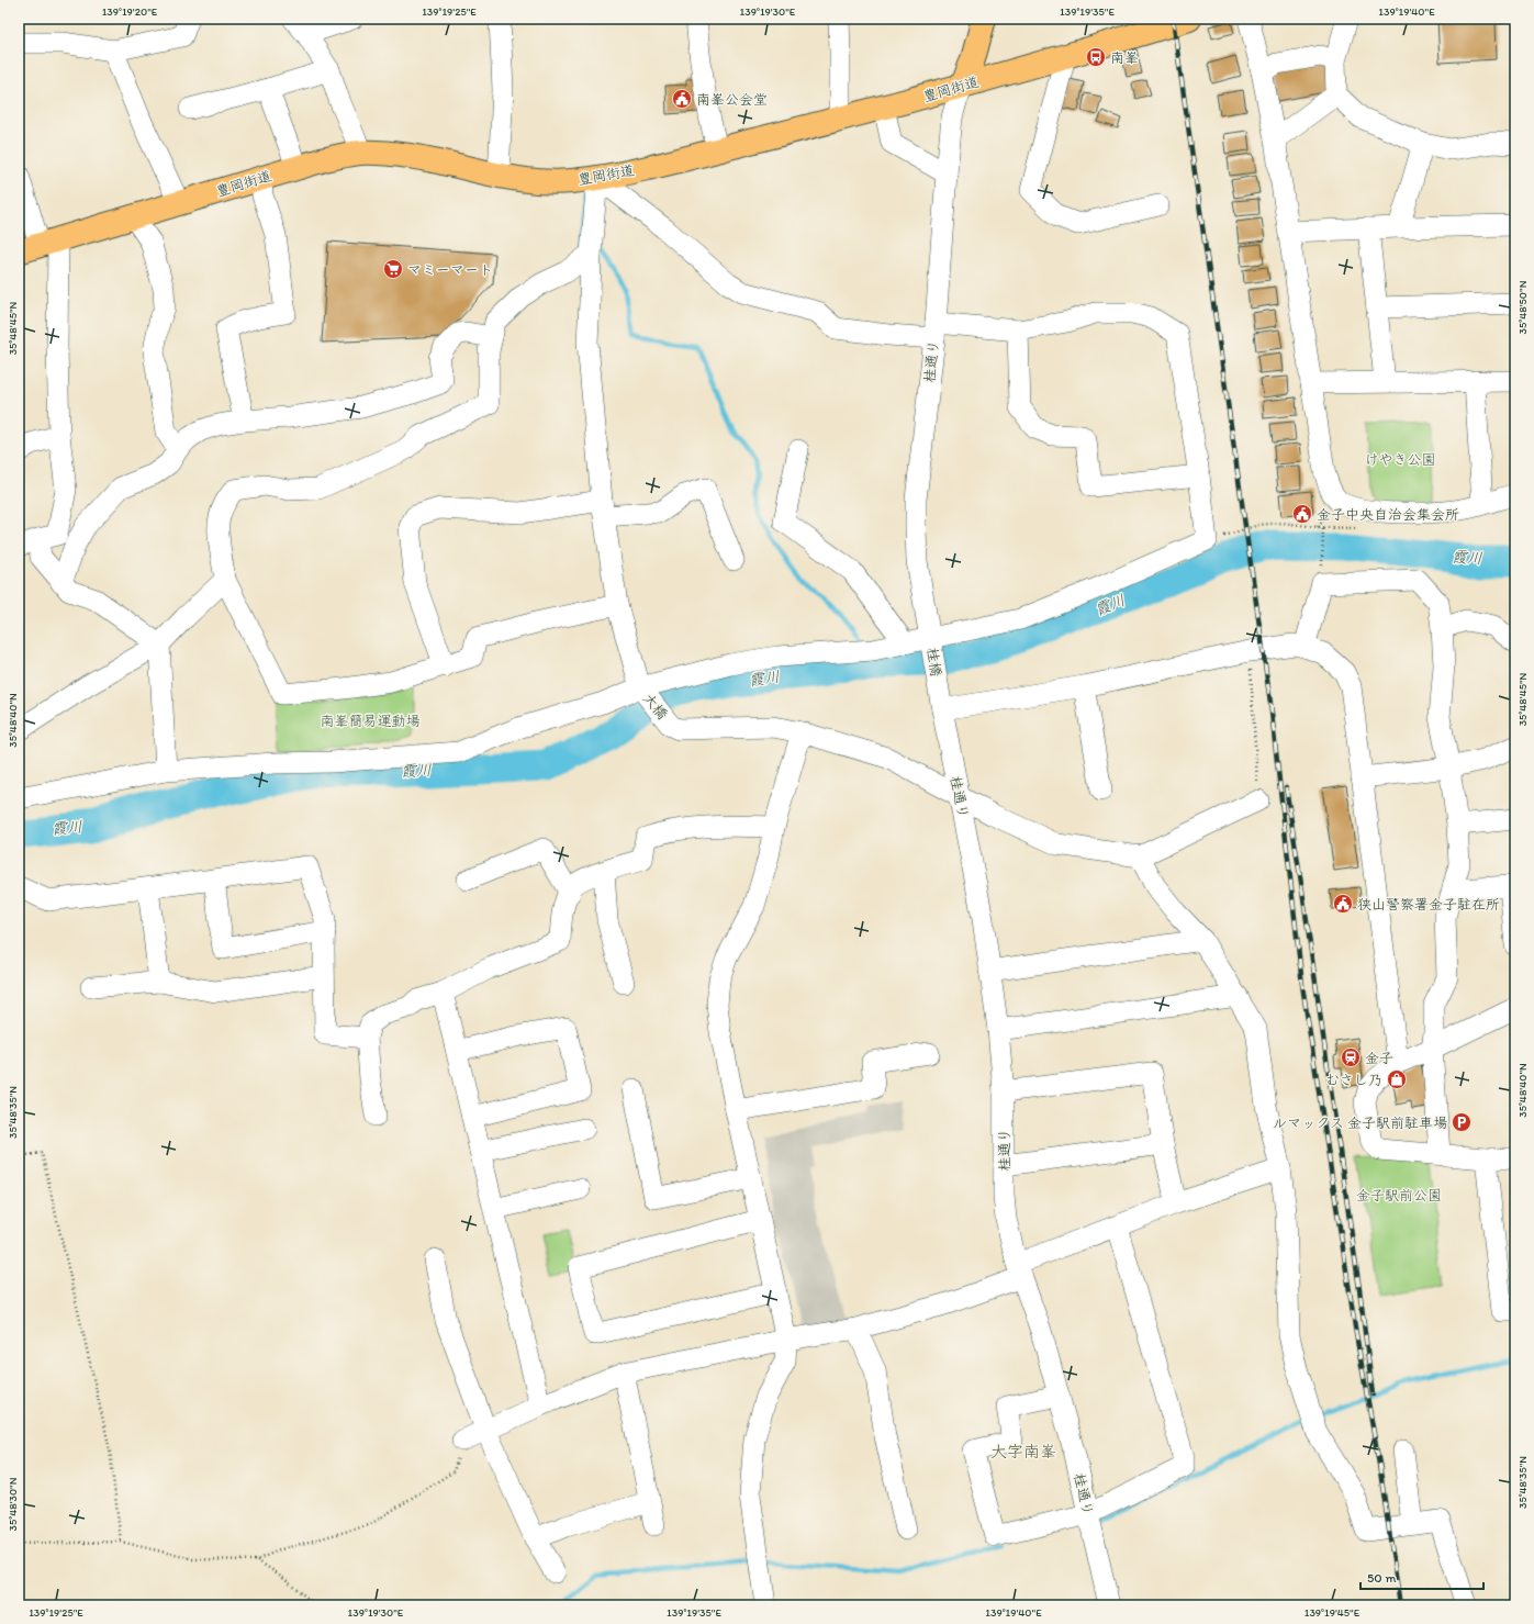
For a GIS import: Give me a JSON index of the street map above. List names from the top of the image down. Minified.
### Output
{"streets":{"main road":["豊岡街道"],"street":["桂通り","桂橋","大橋"]},"crossings":[["豊岡街道","桂通り"],["桂通り","桂橋"]],"districts":["大字南峯"],"water":["霞川"],"parks":["けやき公園","南峯簡易運動場","金子駅前公園"],"places":{"bus stop":["南峯"],"public building":["南峯公会堂","金子中央自治会集会所","狭山警察署金子駐在所"],"supermarket":["マミーマート"],"station":["金子"],"shop":["むさし乃"],"parking":["ルマックス 金子駅前駐車場"]},"scale_bar":"50 m","coordinates":["139°19'20\"E","139°19'25\"E","139°19'30\"E","139°19'35\"E","139°19'40\"E","35°48'50\"N","35°48'45\"N","35°48'40\"N","35°48'35\"N","35°48'30\"N","139°19'45\"E"]}
